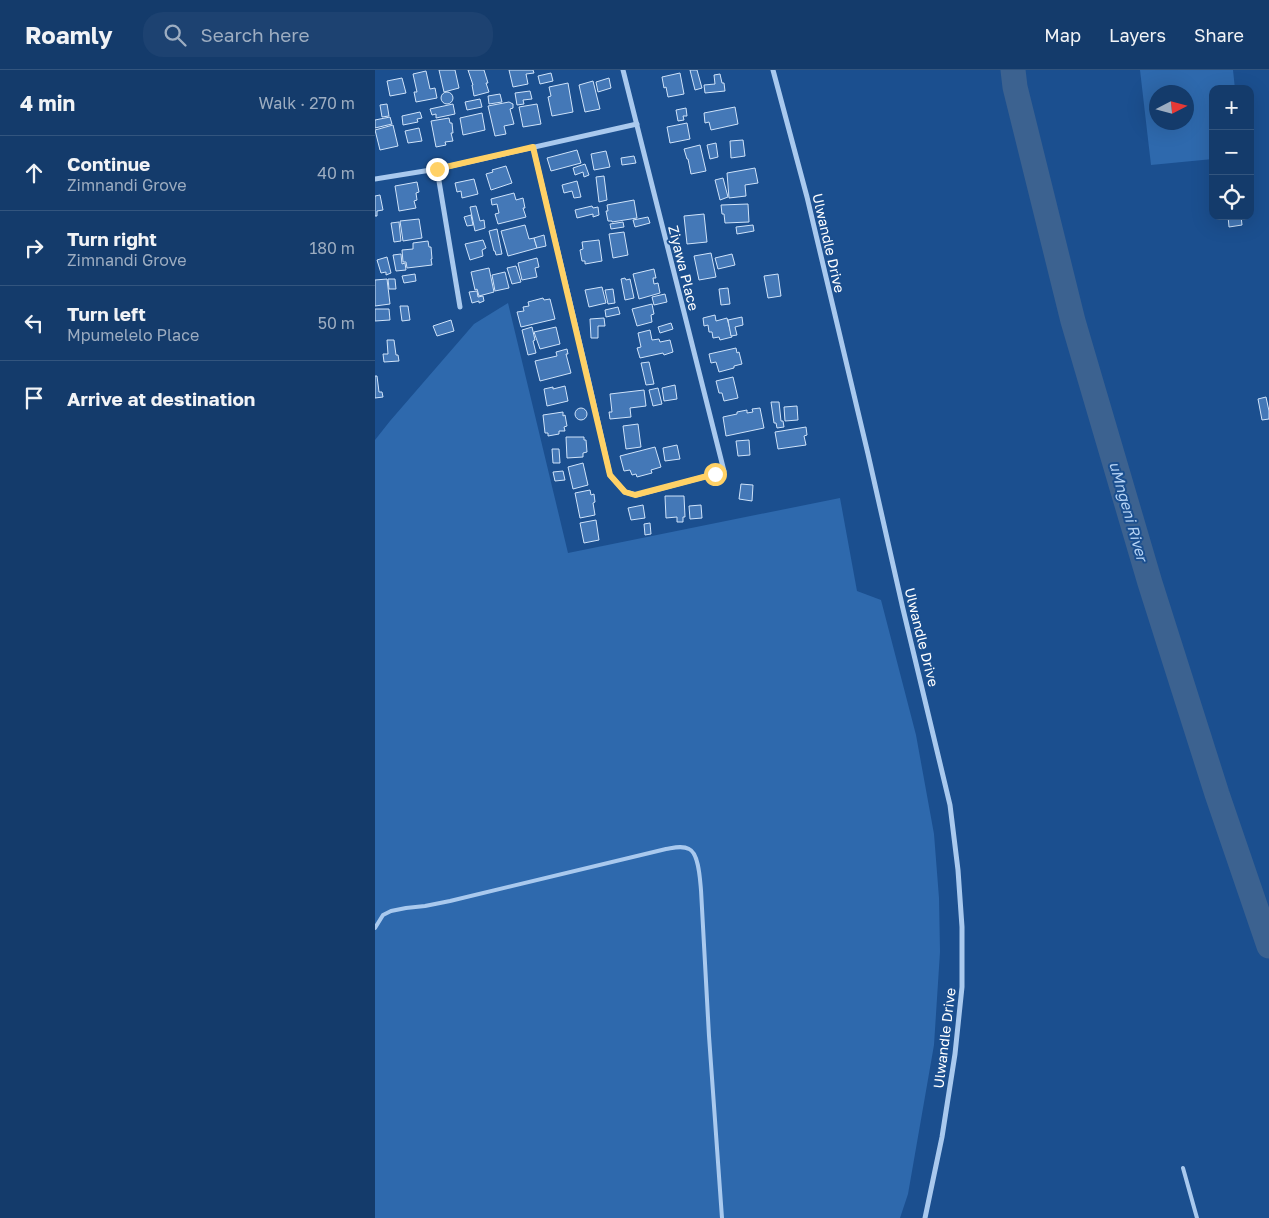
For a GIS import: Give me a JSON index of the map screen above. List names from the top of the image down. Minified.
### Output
{"streets":{"street":["Ulwandle Drive","Ziyawa Place"]},"water":["uMngeni River"],"north":"right","page":{"header":"Roamly","search":"Search here","nav":["Map","Layers","Share"],"heading":["4 min","Walk · 270 m"],"map_buttons":["+","−"],"list":[["Continue","Zimnandi Grove","40 m"],["Turn right","Zimnandi Grove","180 m"],["Turn left","Mpumelelo Place","50 m"],"Arrive at destination"]}}
